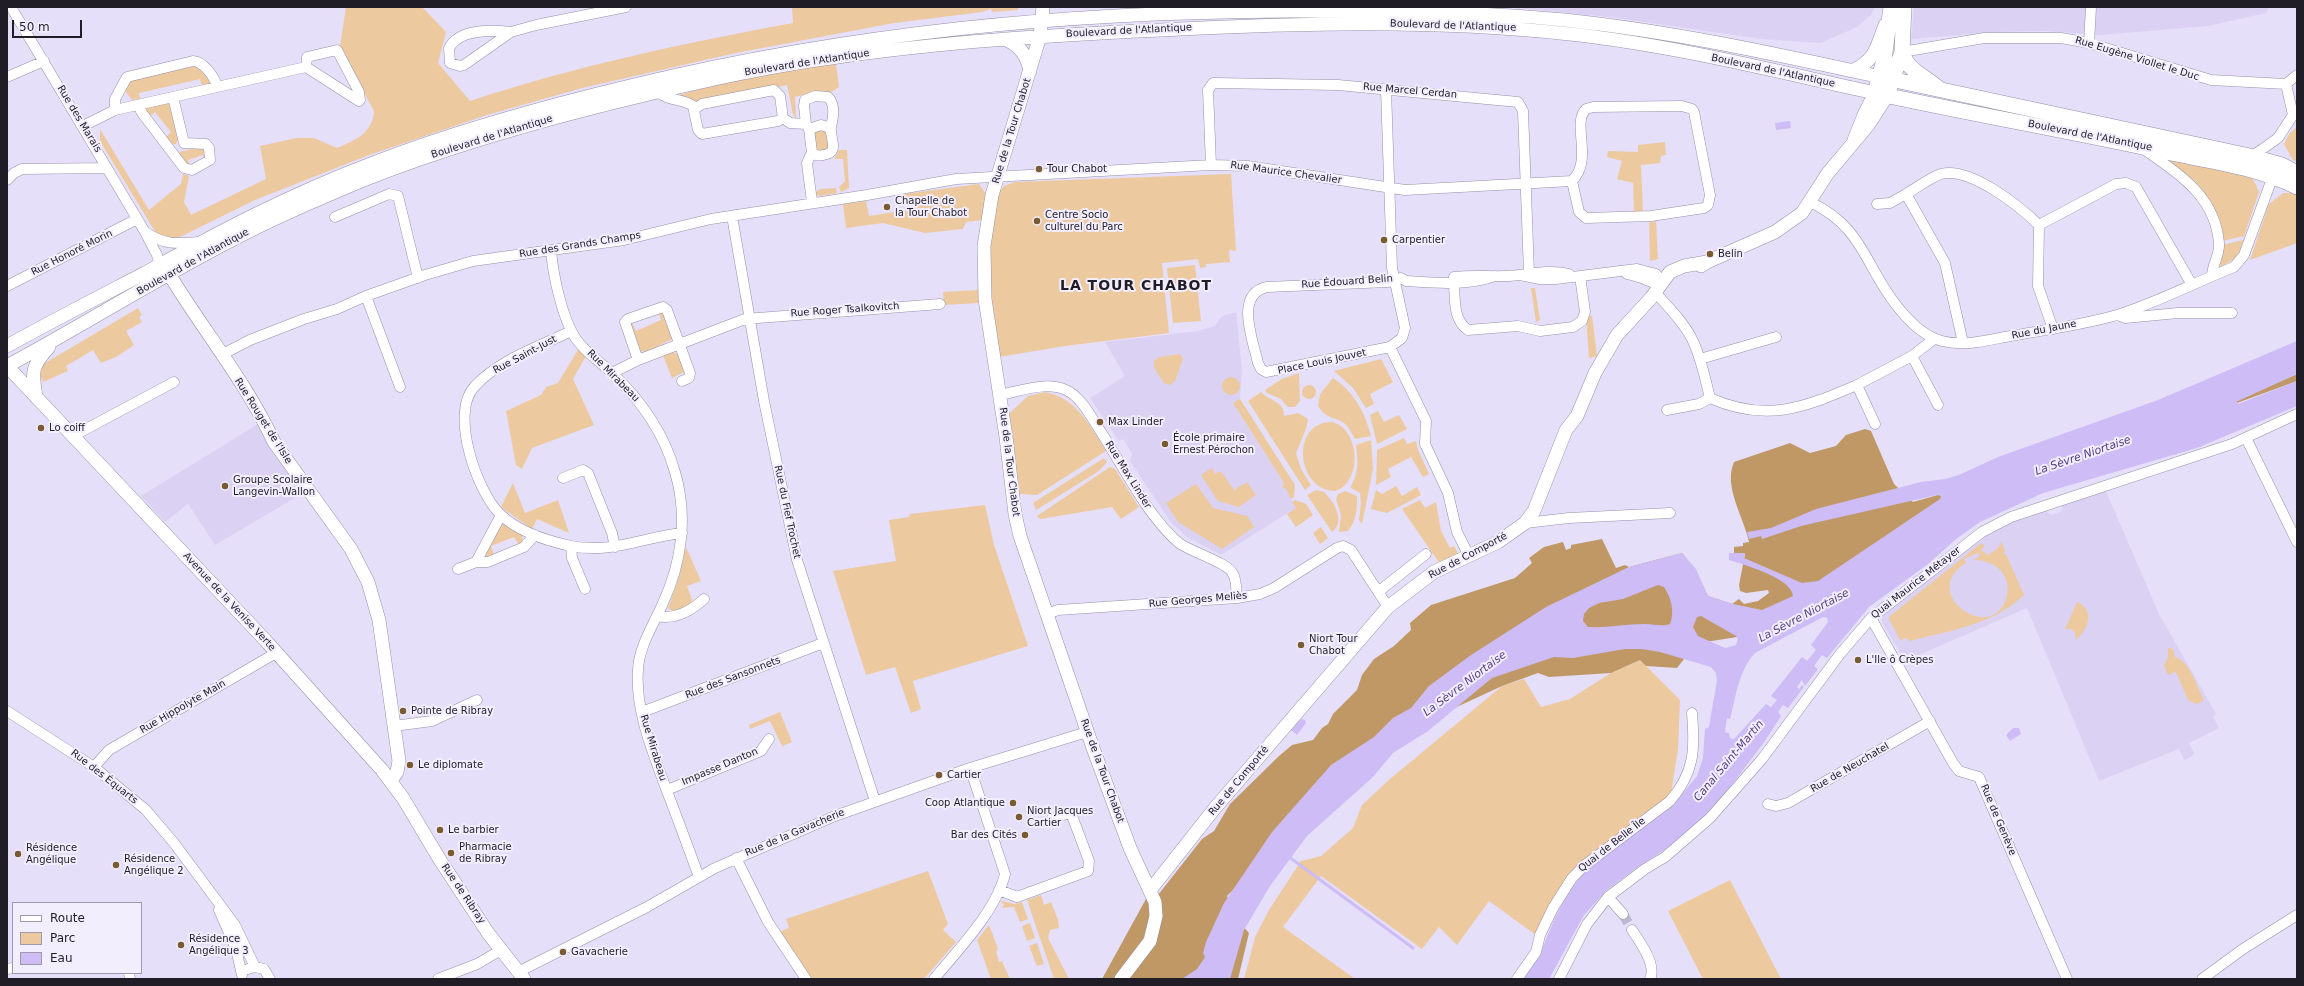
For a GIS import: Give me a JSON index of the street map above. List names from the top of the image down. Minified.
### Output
{"streets":{"main road":["Boulevard de l'Atlantique","Rue de la Tour Chabot","Rue Rouget de l'Isle","Rue de Comporté","Avenue de la Venise Verte","Rue de Ribray"],"street":["Rue Eugène Viollet le Duc","Rue Marcel Cerdan","Rue des Marais","Rue Maurice Chevalier","Rue des Grands Champs","Rue Honoré Morin","Rue Édouard Belin","Rue Roger Tsalkovitch","Rue du Jaune","Rue Saint-Just","Place Louis Jouvet","Rue Mirabeau","Rue Max Linder","Rue du Fief Trochet","Quai Maurice Métayer","Rue Georges Meliès","Rue des Sansonnets","Rue Hippolyte Main","Impasse Danton","Rue de Neuchatel","Rue des Équarts","Rue de Genève","Rue de la Gavacherie","Quai de Belle Île"]},"crossings":[["Boulevard de l'Atlantique","Rue des Marais"],["Boulevard de l'Atlantique","Rue de la Tour Chabot"],["Boulevard de l'Atlantique","Rue du Jaune"],["Boulevard de l'Atlantique","Rue Rouget de l'Isle"],["Boulevard de l'Atlantique","Rue de Comporté"],["Boulevard de l'Atlantique","Avenue de la Venise Verte"],["Rue Marcel Cerdan","Rue Maurice Chevalier"],["Rue Marcel Cerdan","Rue Édouard Belin"],["Rue des Marais","Rue Honoré Morin"],["Rue des Marais","Rue Rouget de l'Isle"],["Rue de la Tour Chabot","Rue Maurice Chevalier"],["Rue de la Tour Chabot","Rue des Grands Champs"],["Rue de la Tour Chabot","Rue Max Linder"],["Rue de la Tour Chabot","Rue de Comporté"],["Rue de la Tour Chabot","Rue Georges Meliès"],["Rue de la Tour Chabot","Rue de la Gavacherie"],["Rue Maurice Chevalier","Rue des Grands Champs"],["Rue des Grands Champs","Rue Mirabeau"],["Rue des Grands Champs","Rue Rouget de l'Isle"],["Rue des Grands Champs","Rue du Fief Trochet"],["Rue Édouard Belin","Place Louis Jouvet"],["Rue Édouard Belin","Rue de Comporté"],["Rue Roger Tsalkovitch","Rue Mirabeau"],["Rue Roger Tsalkovitch","Rue du Fief Trochet"],["Rue du Jaune","Rue de Comporté"],["Rue Saint-Just","Rue Mirabeau"],["Rue Mirabeau","Rue des Sansonnets"],["Rue Mirabeau","Impasse Danton"],["Rue Mirabeau","Rue de la Gavacherie"],["Rue Rouget de l'Isle","Avenue de la Venise Verte"],["Rue Rouget de l'Isle","Rue de Ribray"],["Rue Max Linder","Rue Georges Meliès"],["Rue du Fief Trochet","Rue des Sansonnets"],["Rue du Fief Trochet","Rue de la Gavacherie"],["Quai Maurice Métayer","Rue de Genève"],["Avenue de la Venise Verte","Rue Hippolyte Main"],["Avenue de la Venise Verte","Rue de Ribray"],["Rue Hippolyte Main","Rue des Équarts"],["Rue de Neuchatel","Rue de Genève"],["Rue de la Gavacherie","Rue de Ribray"]],"districts":["LA TOUR CHABOT"],"water":["La Sèvre Niortaise","Canal Saint-Martin"],"places":["Tour Chabot","Chapelle de la Tour Chabot","Centre Socio culturel du Parc","Carpentier","Belin","Max Linder","Lo coiff","École primaire Ernest Pérochon","Groupe Scolaire Langevin-Wallon","Niort Tour Chabot","L'Ile ô Crèpes","Pointe de Ribray","Le diplomate","Cartier","Coop Atlantique","Niort Jacques Cartier","Le barbier","Bar des Cités","Pharmacie de Ribray","Résidence Angélique","Résidence Angélique 2","Résidence Angélique 3","Gavacherie"],"legend":["Route","Parc","Eau"],"scale_bar":"50 m"}
